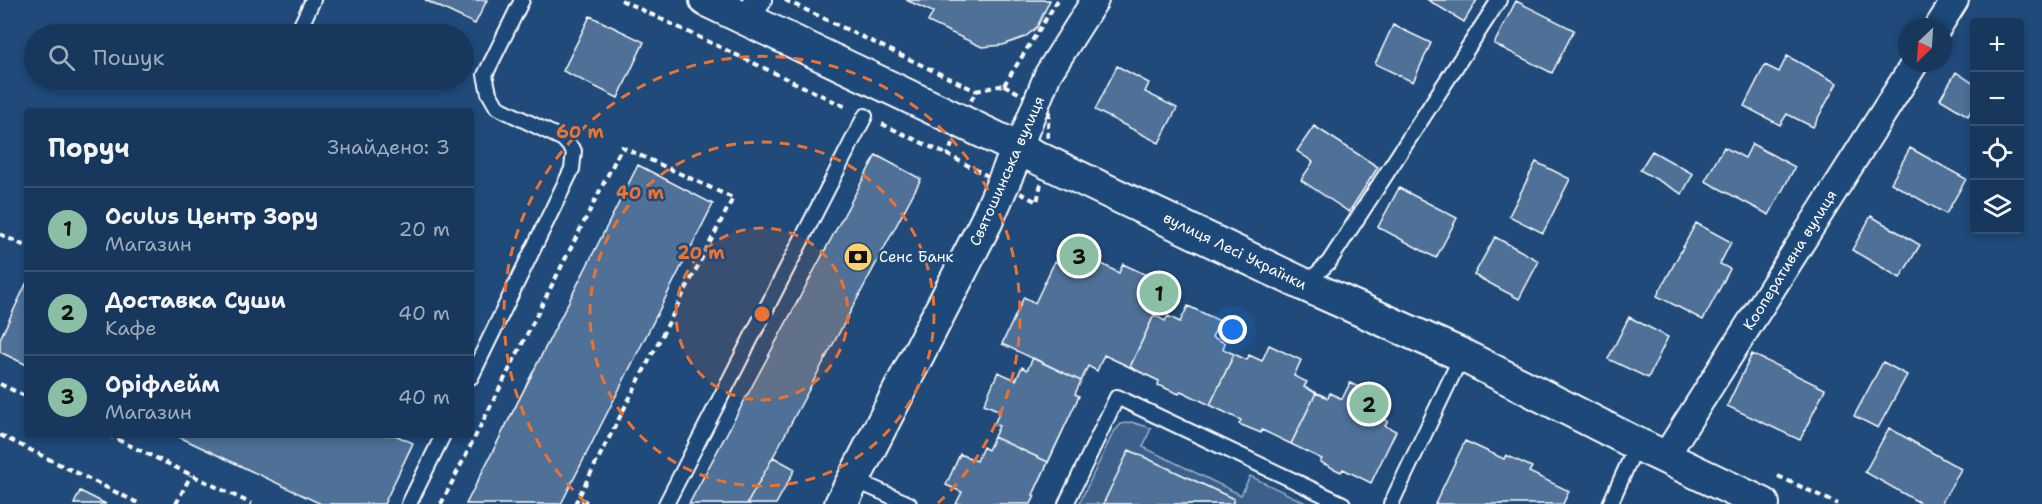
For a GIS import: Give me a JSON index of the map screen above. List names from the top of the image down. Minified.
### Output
{"streets":{"street":["Святошинська вулиця","вулиця Лесі Українки","Кооперативна вулиця"]},"crossings":[["Святошинська вулиця","вулиця Лесі Українки"],["вулиця Лесі Українки","Кооперативна вулиця"]],"places":{"bank":["Сенс Банк"]},"north":"bottom left","page":{"map_buttons":["+","−"],"search":"Пошук","heading":["Поруч","Знайдено: 3"],"list":[{"mark":"1","name":"Oculus Центр Зору","note":"Магазин","value":"20 m"},{"mark":"2","name":"Доставка Суши","note":"Кафе","value":"40 m"},{"mark":"3","name":"Оріфлейм","note":"Магазин","value":"40 m"}],"pins":["3","1","2"]},"rings":["60 m","40 m","20 m"]}
